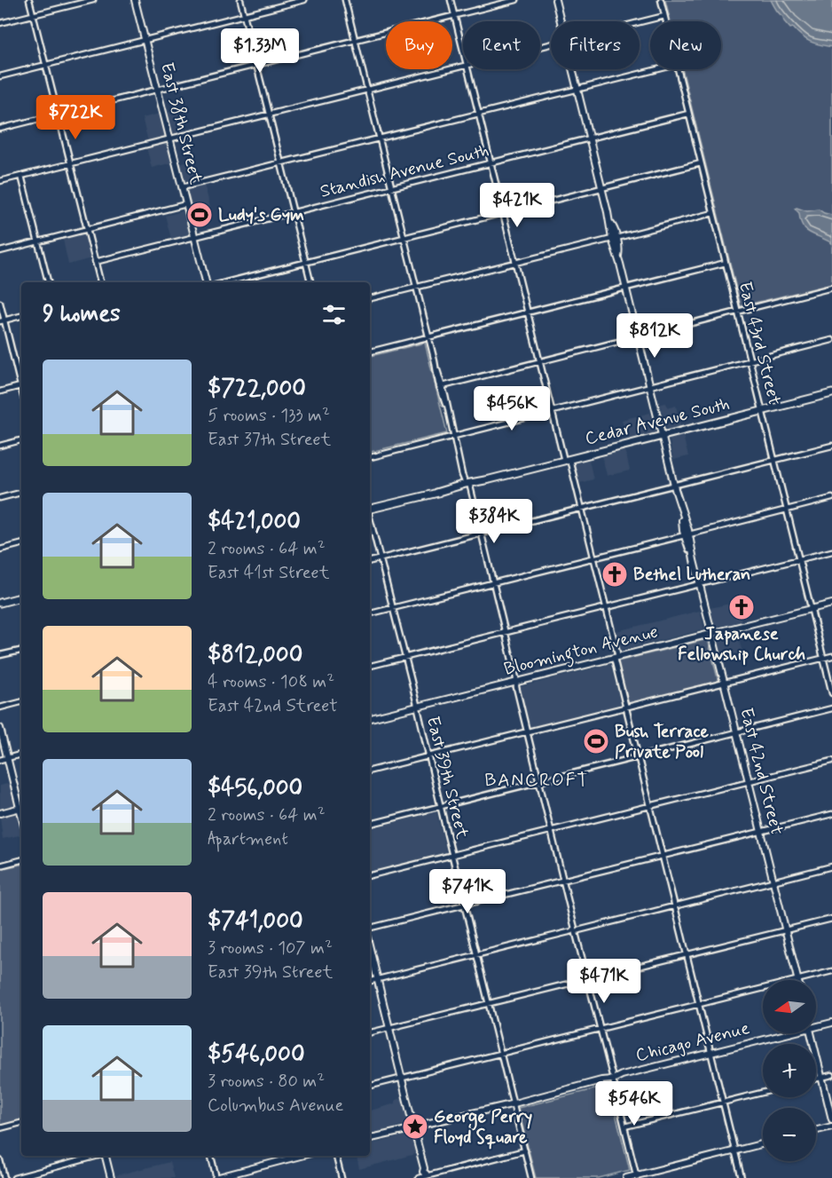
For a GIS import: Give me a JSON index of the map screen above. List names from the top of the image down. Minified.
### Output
{"streets":{"main road":["Cedar Avenue South"],"street":["East 38th Street","Standish Avenue South","East 43rd Street","Bloomington Avenue","East 42nd Street","East 39th Street","Chicago Avenue"]},"crossings":[["East 38th Street","Standish Avenue South"],["Standish Avenue South","East 43rd Street"],["Standish Avenue South","East 42nd Street"],["East 43rd Street","Cedar Avenue South"],["East 43rd Street","Bloomington Avenue"],["Cedar Avenue South","East 42nd Street"],["Bloomington Avenue","East 42nd Street"],["Bloomington Avenue","East 39th Street"],["East 39th Street","Chicago Avenue"]],"districts":["BANCROFT"],"places":{"sports":["Ludy's Gym","Bush Terrace Private Pool"],"church":["Bethel Lutheran","Japanese Fellowship Church"],"place":["George Perry Floyd Square"]},"north":"left","page":{"chip":["Buy","Rent","Filters","New"],"price":["$1.33M","$722K","$421K","$812K","$456K","$384K","$741K","$471K","$546K"],"heading":"9 homes","list":[{"name":"$722,000","note":"5 rooms · 133 m² · East 37th Street"},{"name":"$421,000","note":"2 rooms · 64 m² · East 41st Street"},{"name":"$812,000","note":"4 rooms · 108 m² · East 42nd Street"},{"name":"$456,000","note":"2 rooms · 64 m² · Apartment"},{"name":"$741,000","note":"3 rooms · 107 m² · East 39th Street"},{"name":"$546,000","note":"3 rooms · 80 m² · Columbus Avenue"}],"map_buttons":["+","−"]}}
